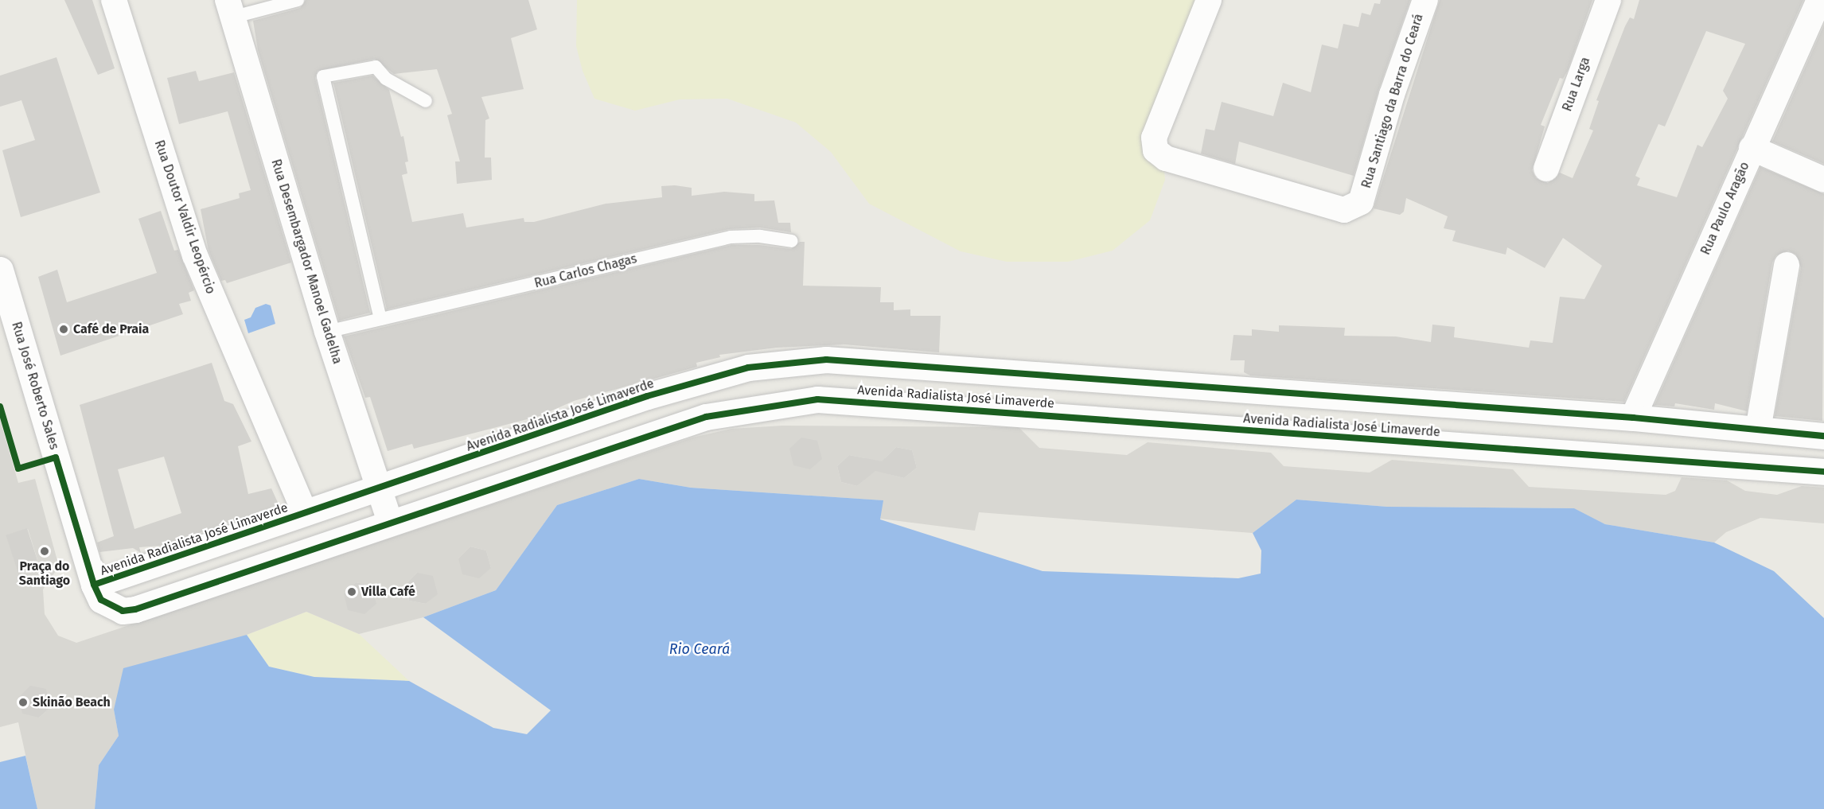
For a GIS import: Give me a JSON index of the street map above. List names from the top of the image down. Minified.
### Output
{"streets":{"main road":["Rua José Roberto Sales","Avenida Radialista José Limaverde"],"street":["Rua Larga","Rua Santiago da Barra do Ceará","Rua Paulo Aragão","Rua Doutor Valdir Leopércio","Rua Desembargador Manoel Gadelha"],"lane":["Rua Carlos Chagas"]},"crossings":[["Rua Paulo Aragão","Avenida Radialista José Limaverde"],["Rua Doutor Valdir Leopércio","Avenida Radialista José Limaverde"],["Rua Desembargador Manoel Gadelha","Rua Carlos Chagas"],["Rua Desembargador Manoel Gadelha","Avenida Radialista José Limaverde"],["Rua José Roberto Sales","Avenida Radialista José Limaverde"]],"water":["Rio Ceará"],"places":["Café de Praia","Praça do Santiago","Villa Café","Skinão Beach"]}
